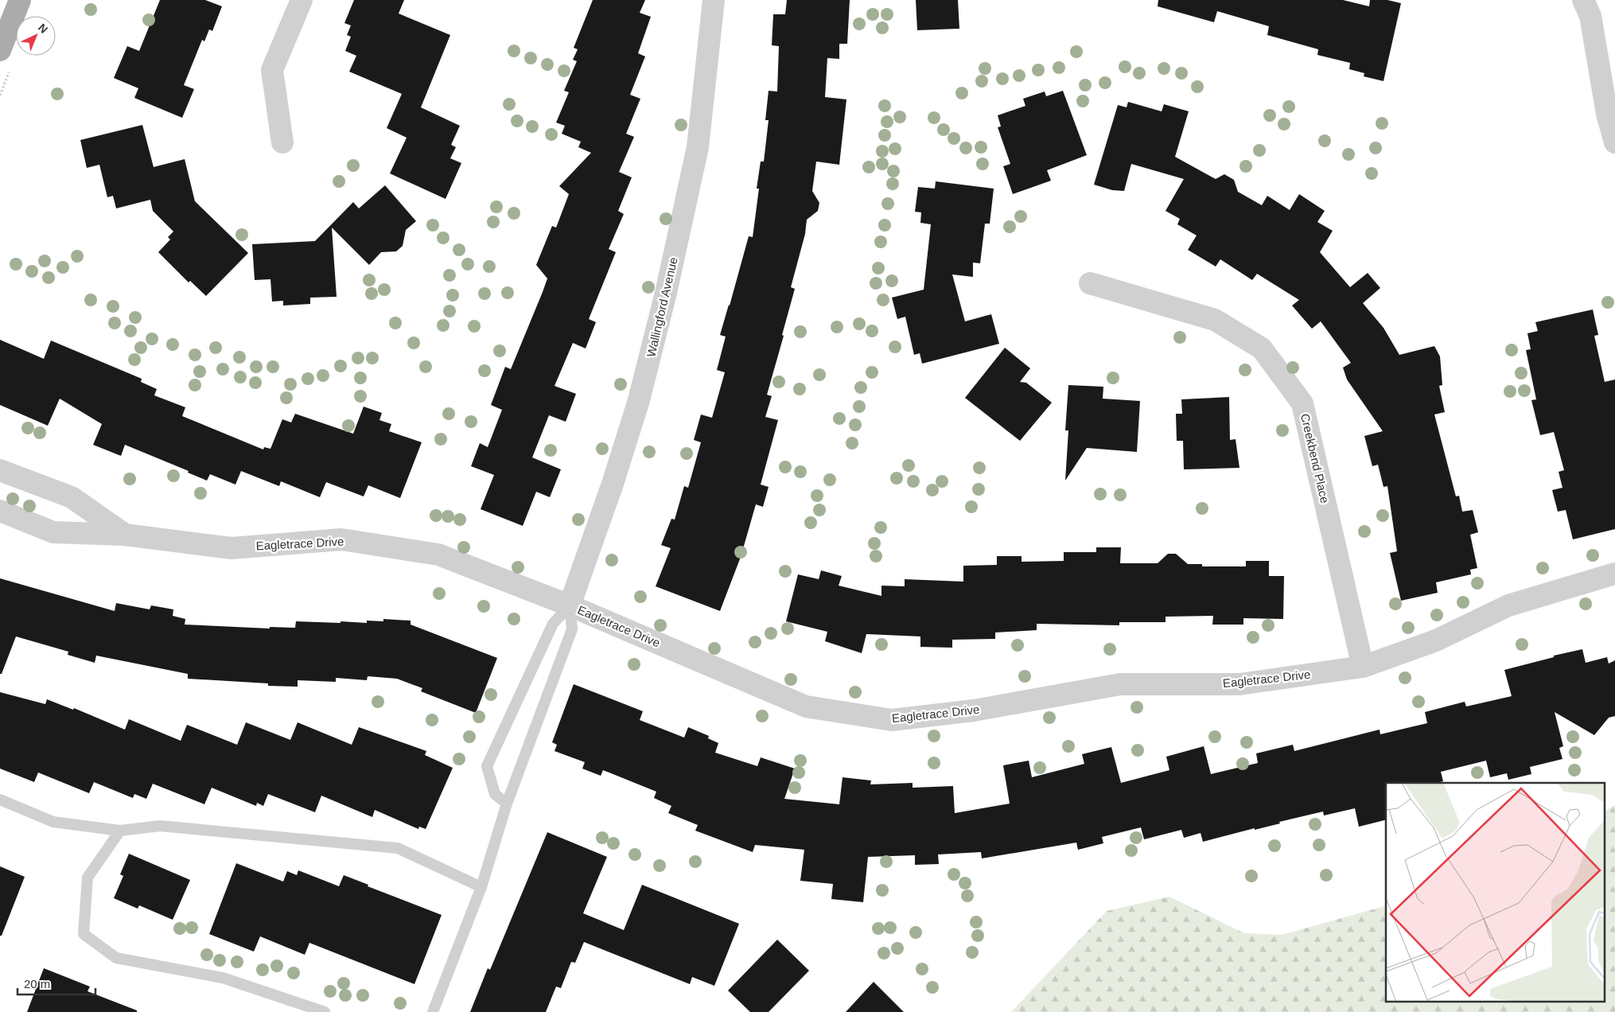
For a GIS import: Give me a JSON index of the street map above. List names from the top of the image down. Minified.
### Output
{"streets":{"street":["Wallingford Avenue","Creekbend Place","Eagletrace Drive"]},"crossings":[["Wallingford Avenue","Eagletrace Drive"],["Creekbend Place","Eagletrace Drive"]],"scale_bar":"20 m","north":"top right"}
